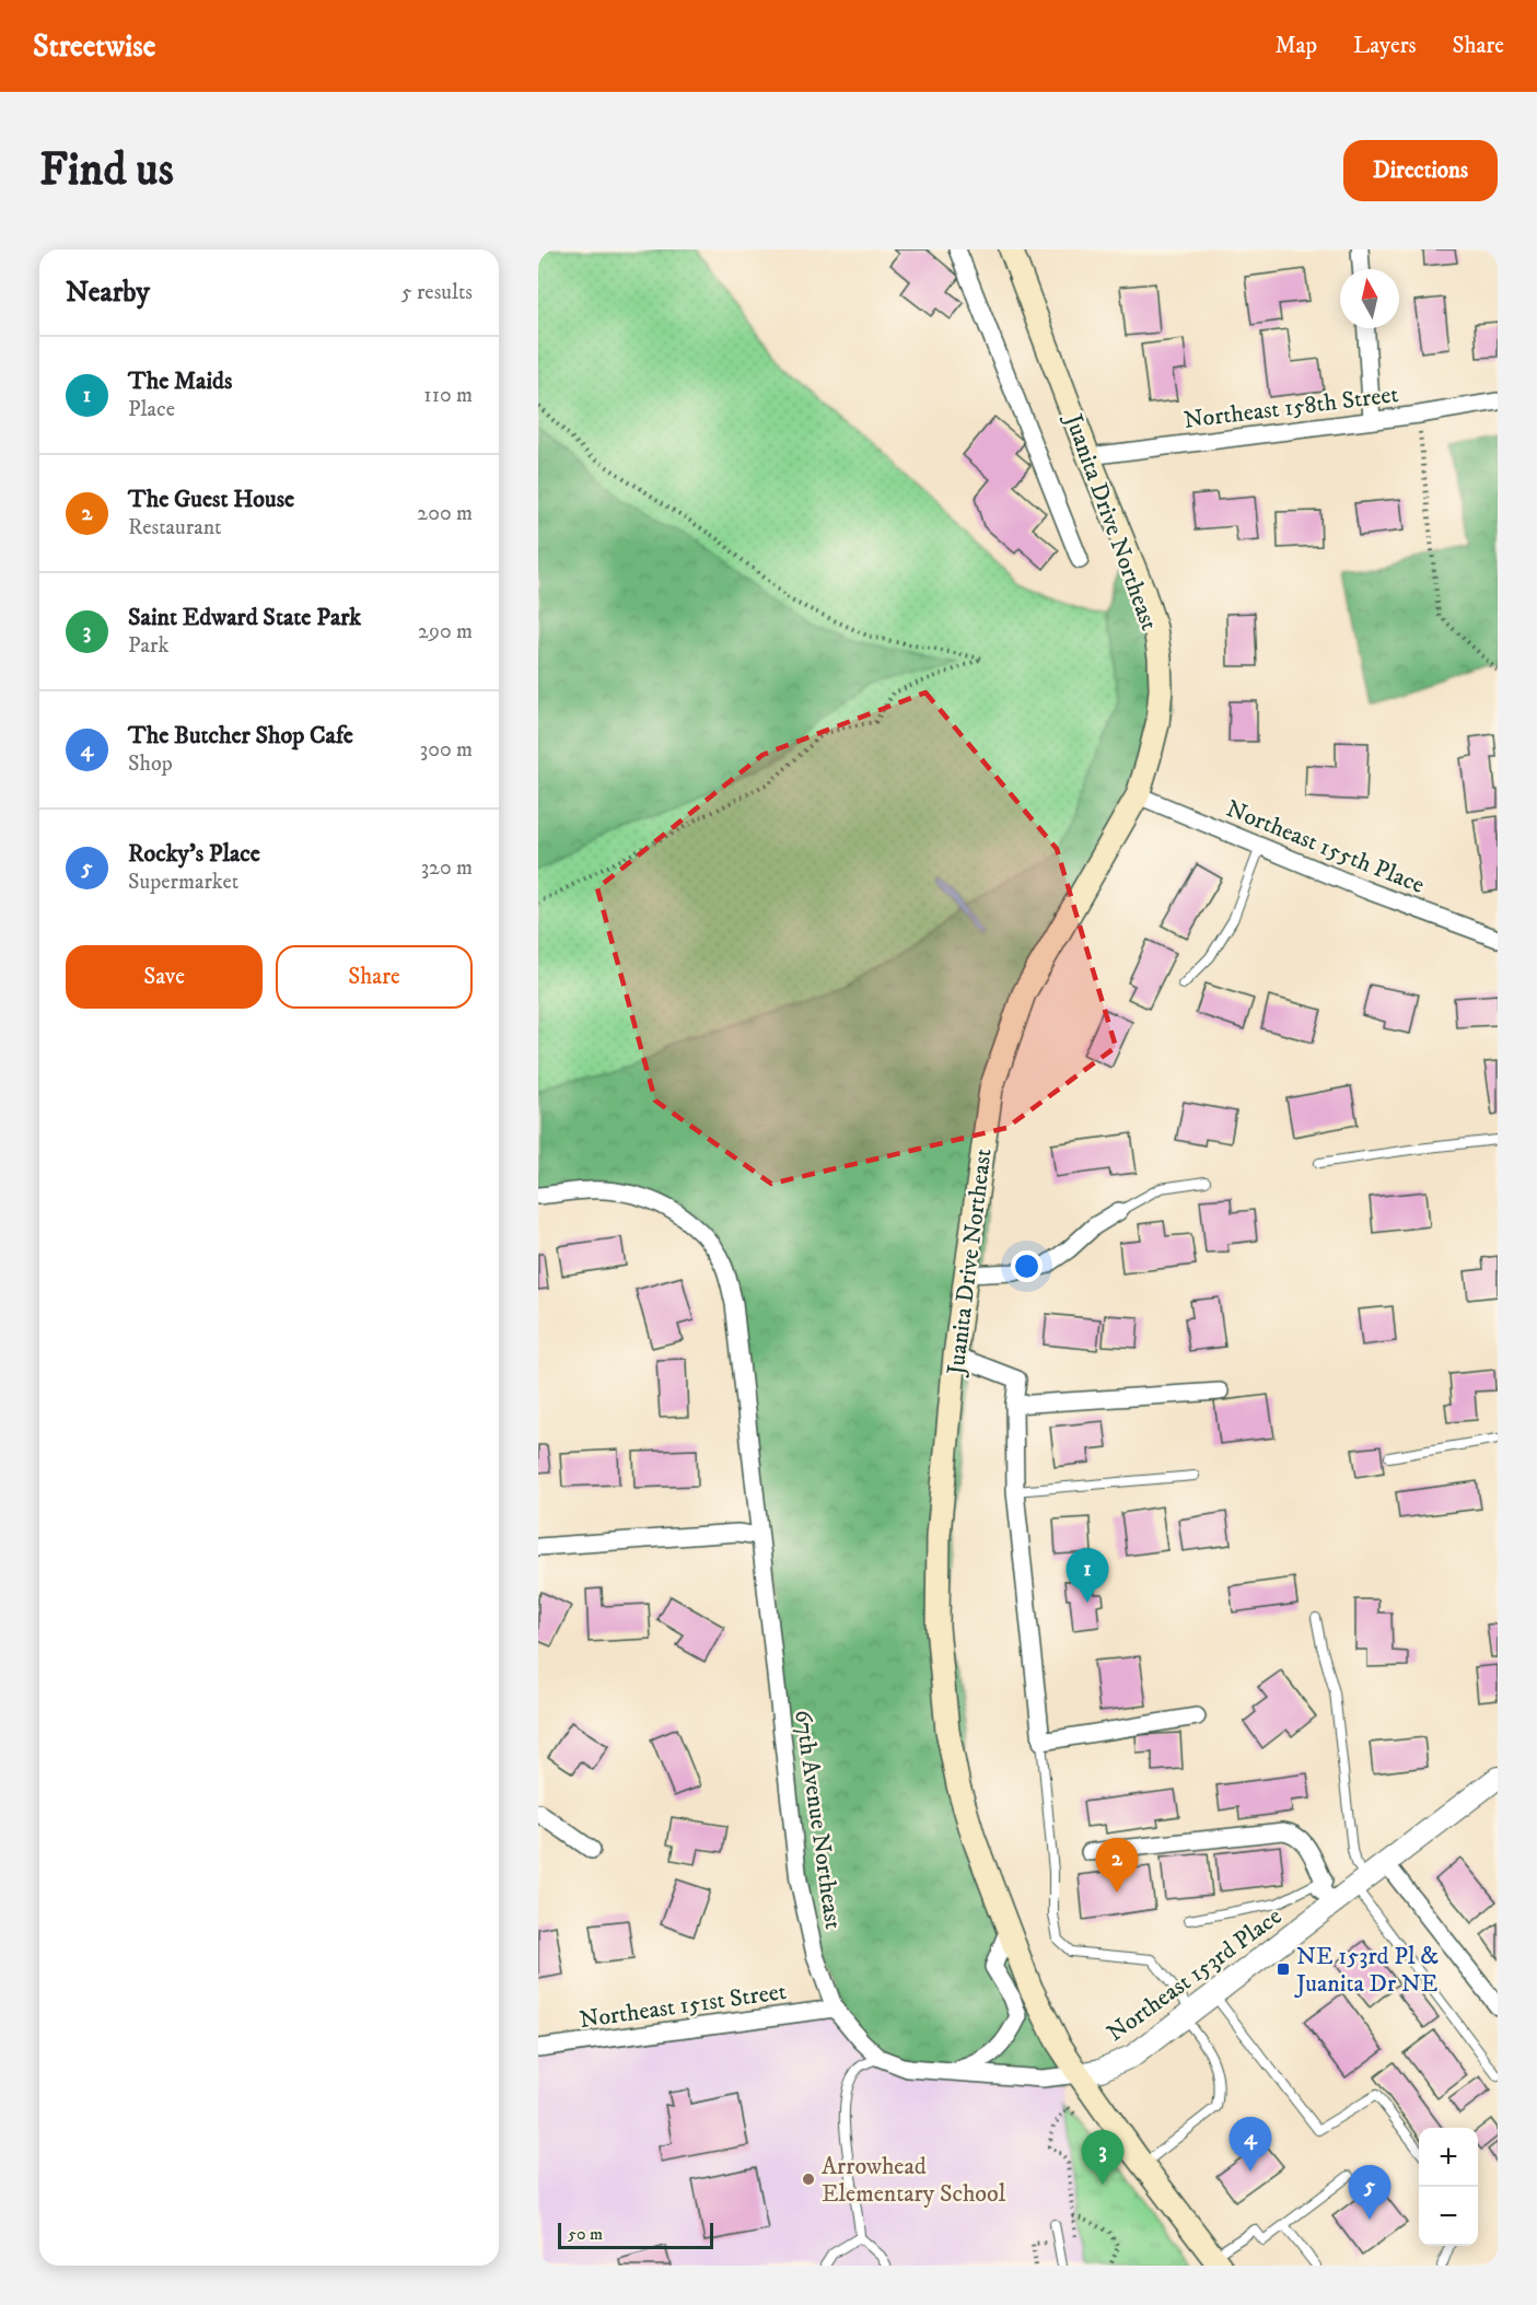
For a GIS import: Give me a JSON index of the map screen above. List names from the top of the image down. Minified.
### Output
{"streets":{"main road":["Juanita Drive Northeast"],"street":["Northeast 158th Street","Northeast 155th Place","67th Avenue Northeast","Northeast 153rd Place","Northeast 151st Street"]},"crossings":[["Northeast 158th Street","Juanita Drive Northeast"],["Juanita Drive Northeast","Northeast 155th Place"],["Juanita Drive Northeast","67th Avenue Northeast"],["Juanita Drive Northeast","Northeast 153rd Place"],["67th Avenue Northeast","Northeast 153rd Place"],["67th Avenue Northeast","Northeast 151st Street"]],"places":{"transit":["NE 153rd Pl & Juanita Dr NE"],"other":["Arrowhead Elementary School"]},"scale_bar":"50 m","north":"top","page":{"header":"Streetwise","nav":["Map","Layers","Share"],"buttons":["Directions",["Save","Share"]],"title":"Find us","heading":["Nearby","5 results"],"list":[{"mark":"1","name":"The Maids","note":"Place","value":"110 m"},{"mark":"2","name":"The Guest House","note":"Restaurant","value":"200 m"},{"mark":"3","name":"Saint Edward State Park","note":"Park","value":"290 m"},{"mark":"4","name":"The Butcher Shop Cafe","note":"Shop","value":"300 m"},{"mark":"5","name":"Rocky's Place","note":"Supermarket","value":"320 m"}],"pins":["1","2","4","3","5"],"map_buttons":["+","−"],"scale":"50 m"}}
